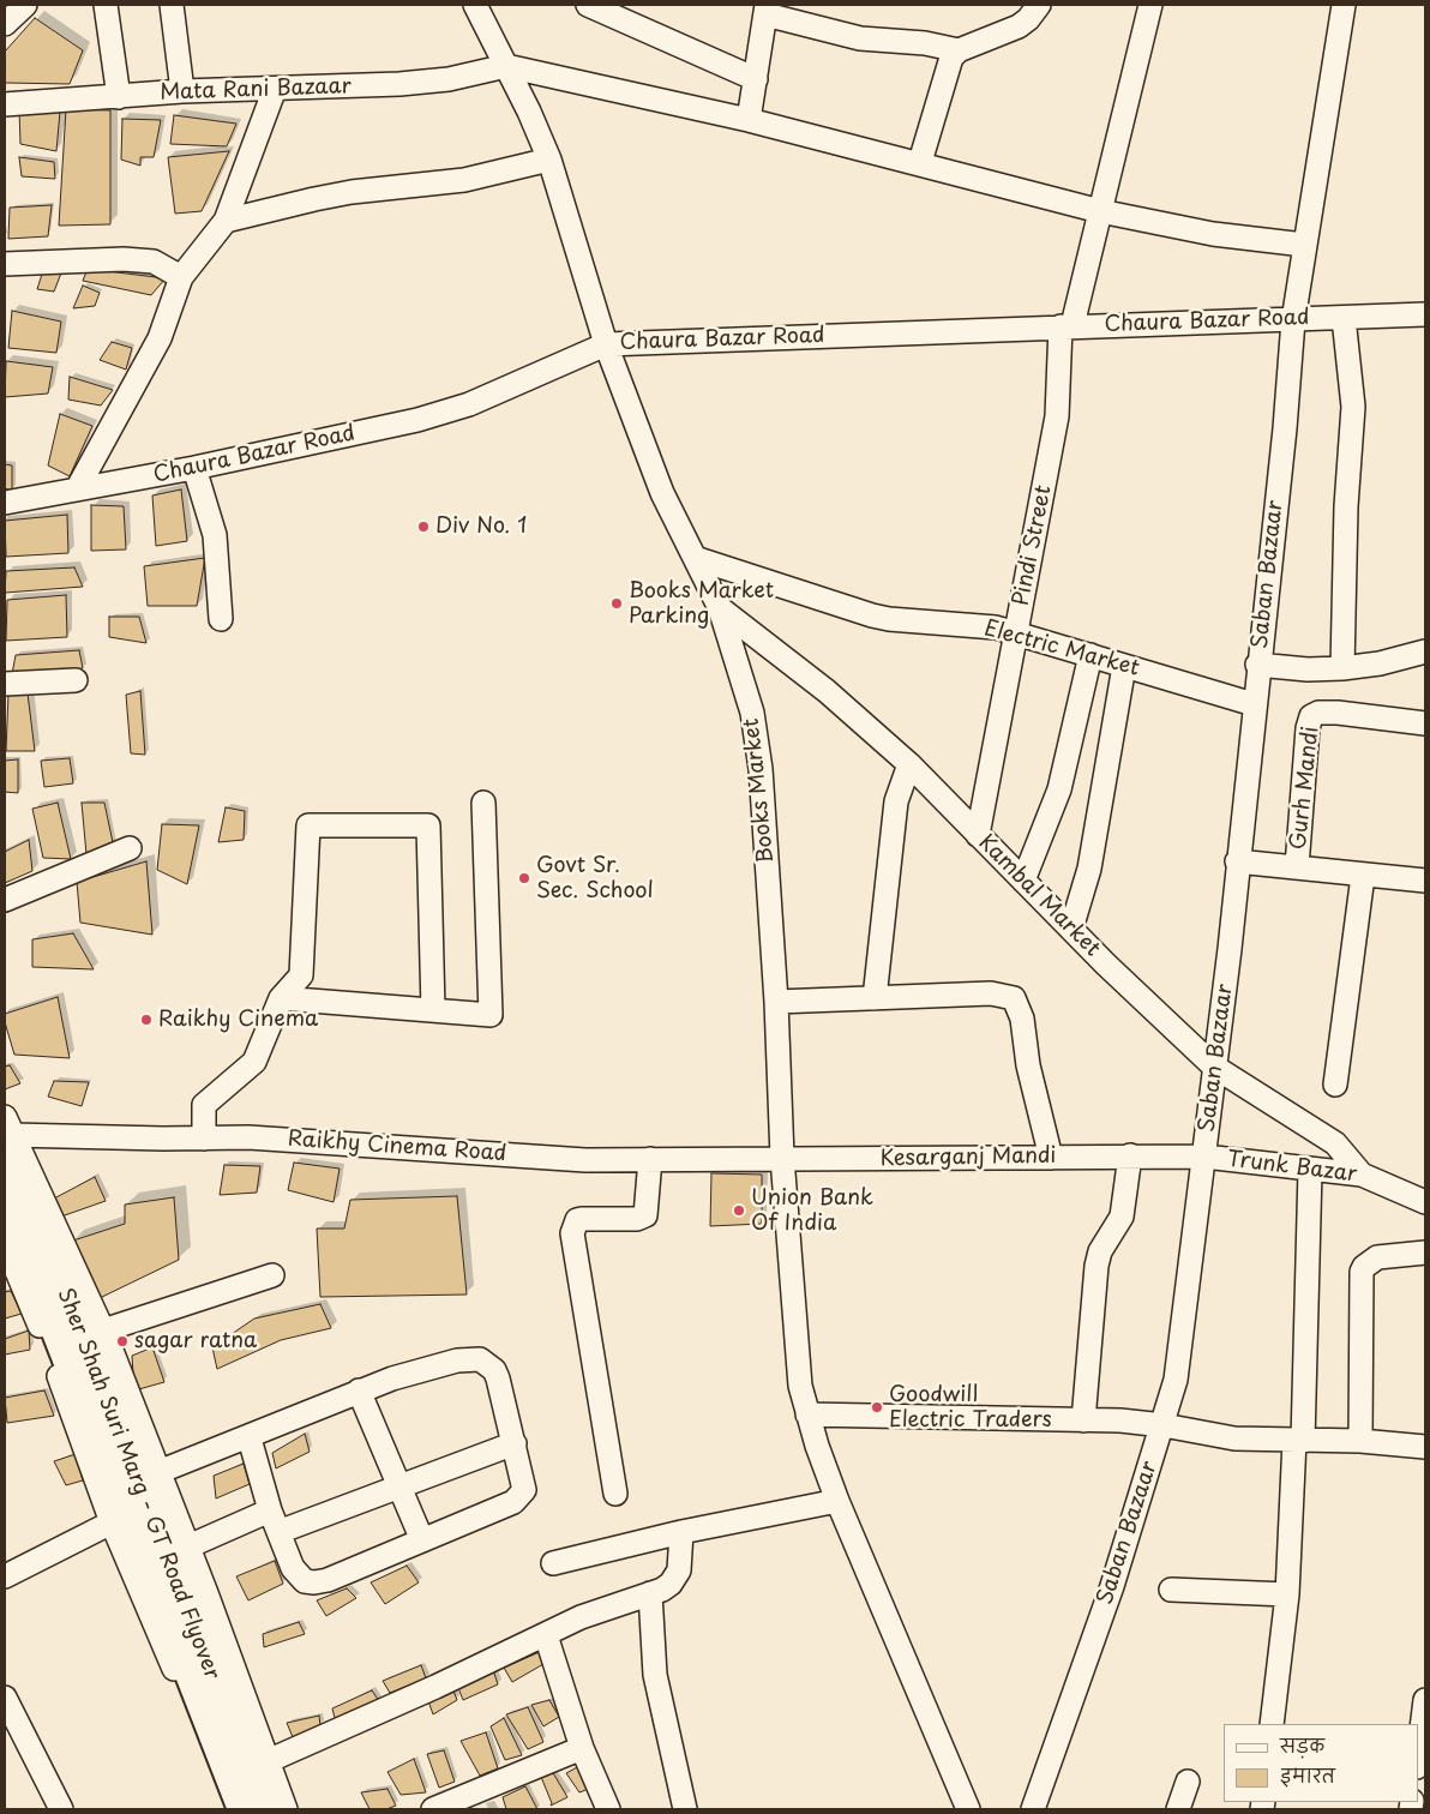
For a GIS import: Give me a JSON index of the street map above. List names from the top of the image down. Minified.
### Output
{"streets":{"main road":["Sher Shah Suri Marg - GT Road Flyover"],"street":["Mata Rani Bazaar","Chaura Bazar Road","Pindi Street","Saban Bazaar","Electric Market","Gurh Mandi","Books Market","Kambal Market","Raikhy Cinema Road","Kesarganj Mandi","Trunk Bazar"]},"crossings":[["Mata Rani Bazaar","Books Market"],["Chaura Bazar Road","Pindi Street"],["Chaura Bazar Road","Saban Bazaar"],["Chaura Bazar Road","Books Market"],["Pindi Street","Electric Market"],["Pindi Street","Kambal Market"],["Saban Bazaar","Electric Market"],["Saban Bazaar","Kambal Market"],["Saban Bazaar","Trunk Bazar"],["Electric Market","Books Market"],["Books Market","Kambal Market"],["Books Market","Raikhy Cinema Road"],["Books Market","Kesarganj Mandi"],["Kambal Market","Trunk Bazar"],["Raikhy Cinema Road","Kesarganj Mandi"],["Raikhy Cinema Road","Sher Shah Suri Marg - GT Road Flyover"],["Kesarganj Mandi","Trunk Bazar"]],"places":["Div No. 1","Books Market Parking","Govt Sr. Sec. School","Raikhy Cinema","Union Bank Of India","sagar ratna","Goodwill Electric Traders"],"legend":["सड़क","इमारत"]}
